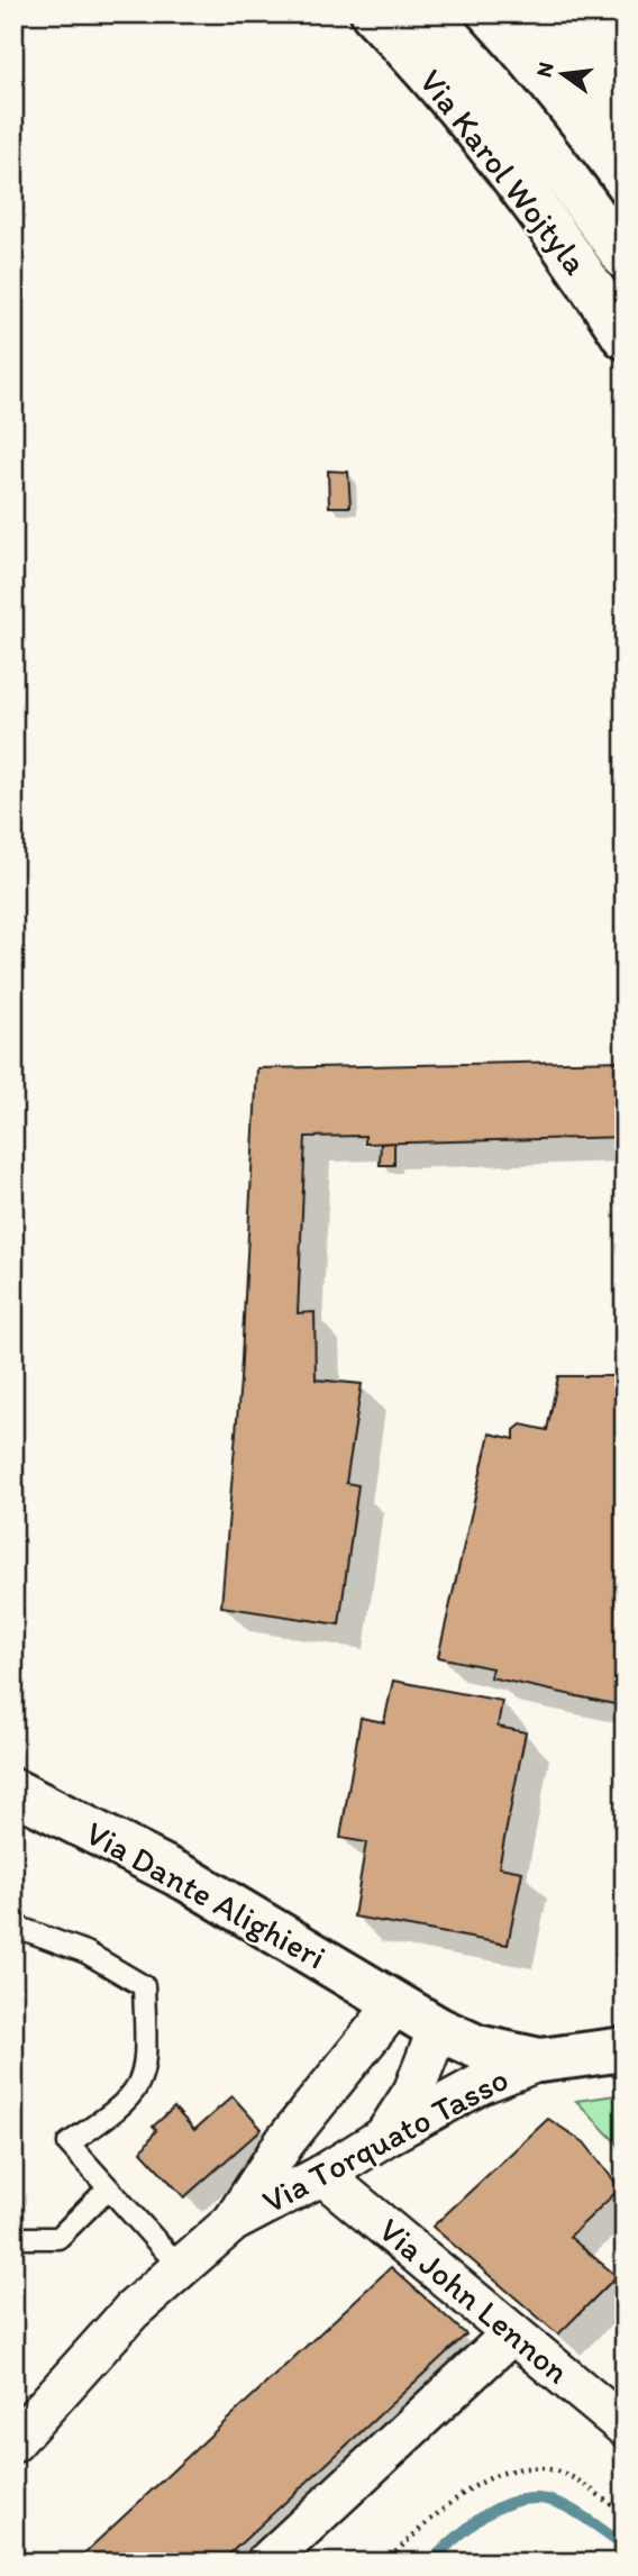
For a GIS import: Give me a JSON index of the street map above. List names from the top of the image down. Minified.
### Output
{"streets":{"street":["Via Karol Wojtyla","Via Dante Alighieri","Via Torquato Tasso","Via John Lennon"]},"crossings":[["Via Dante Alighieri","Via Torquato Tasso"],["Via Torquato Tasso","Via John Lennon"]],"north":"left"}
